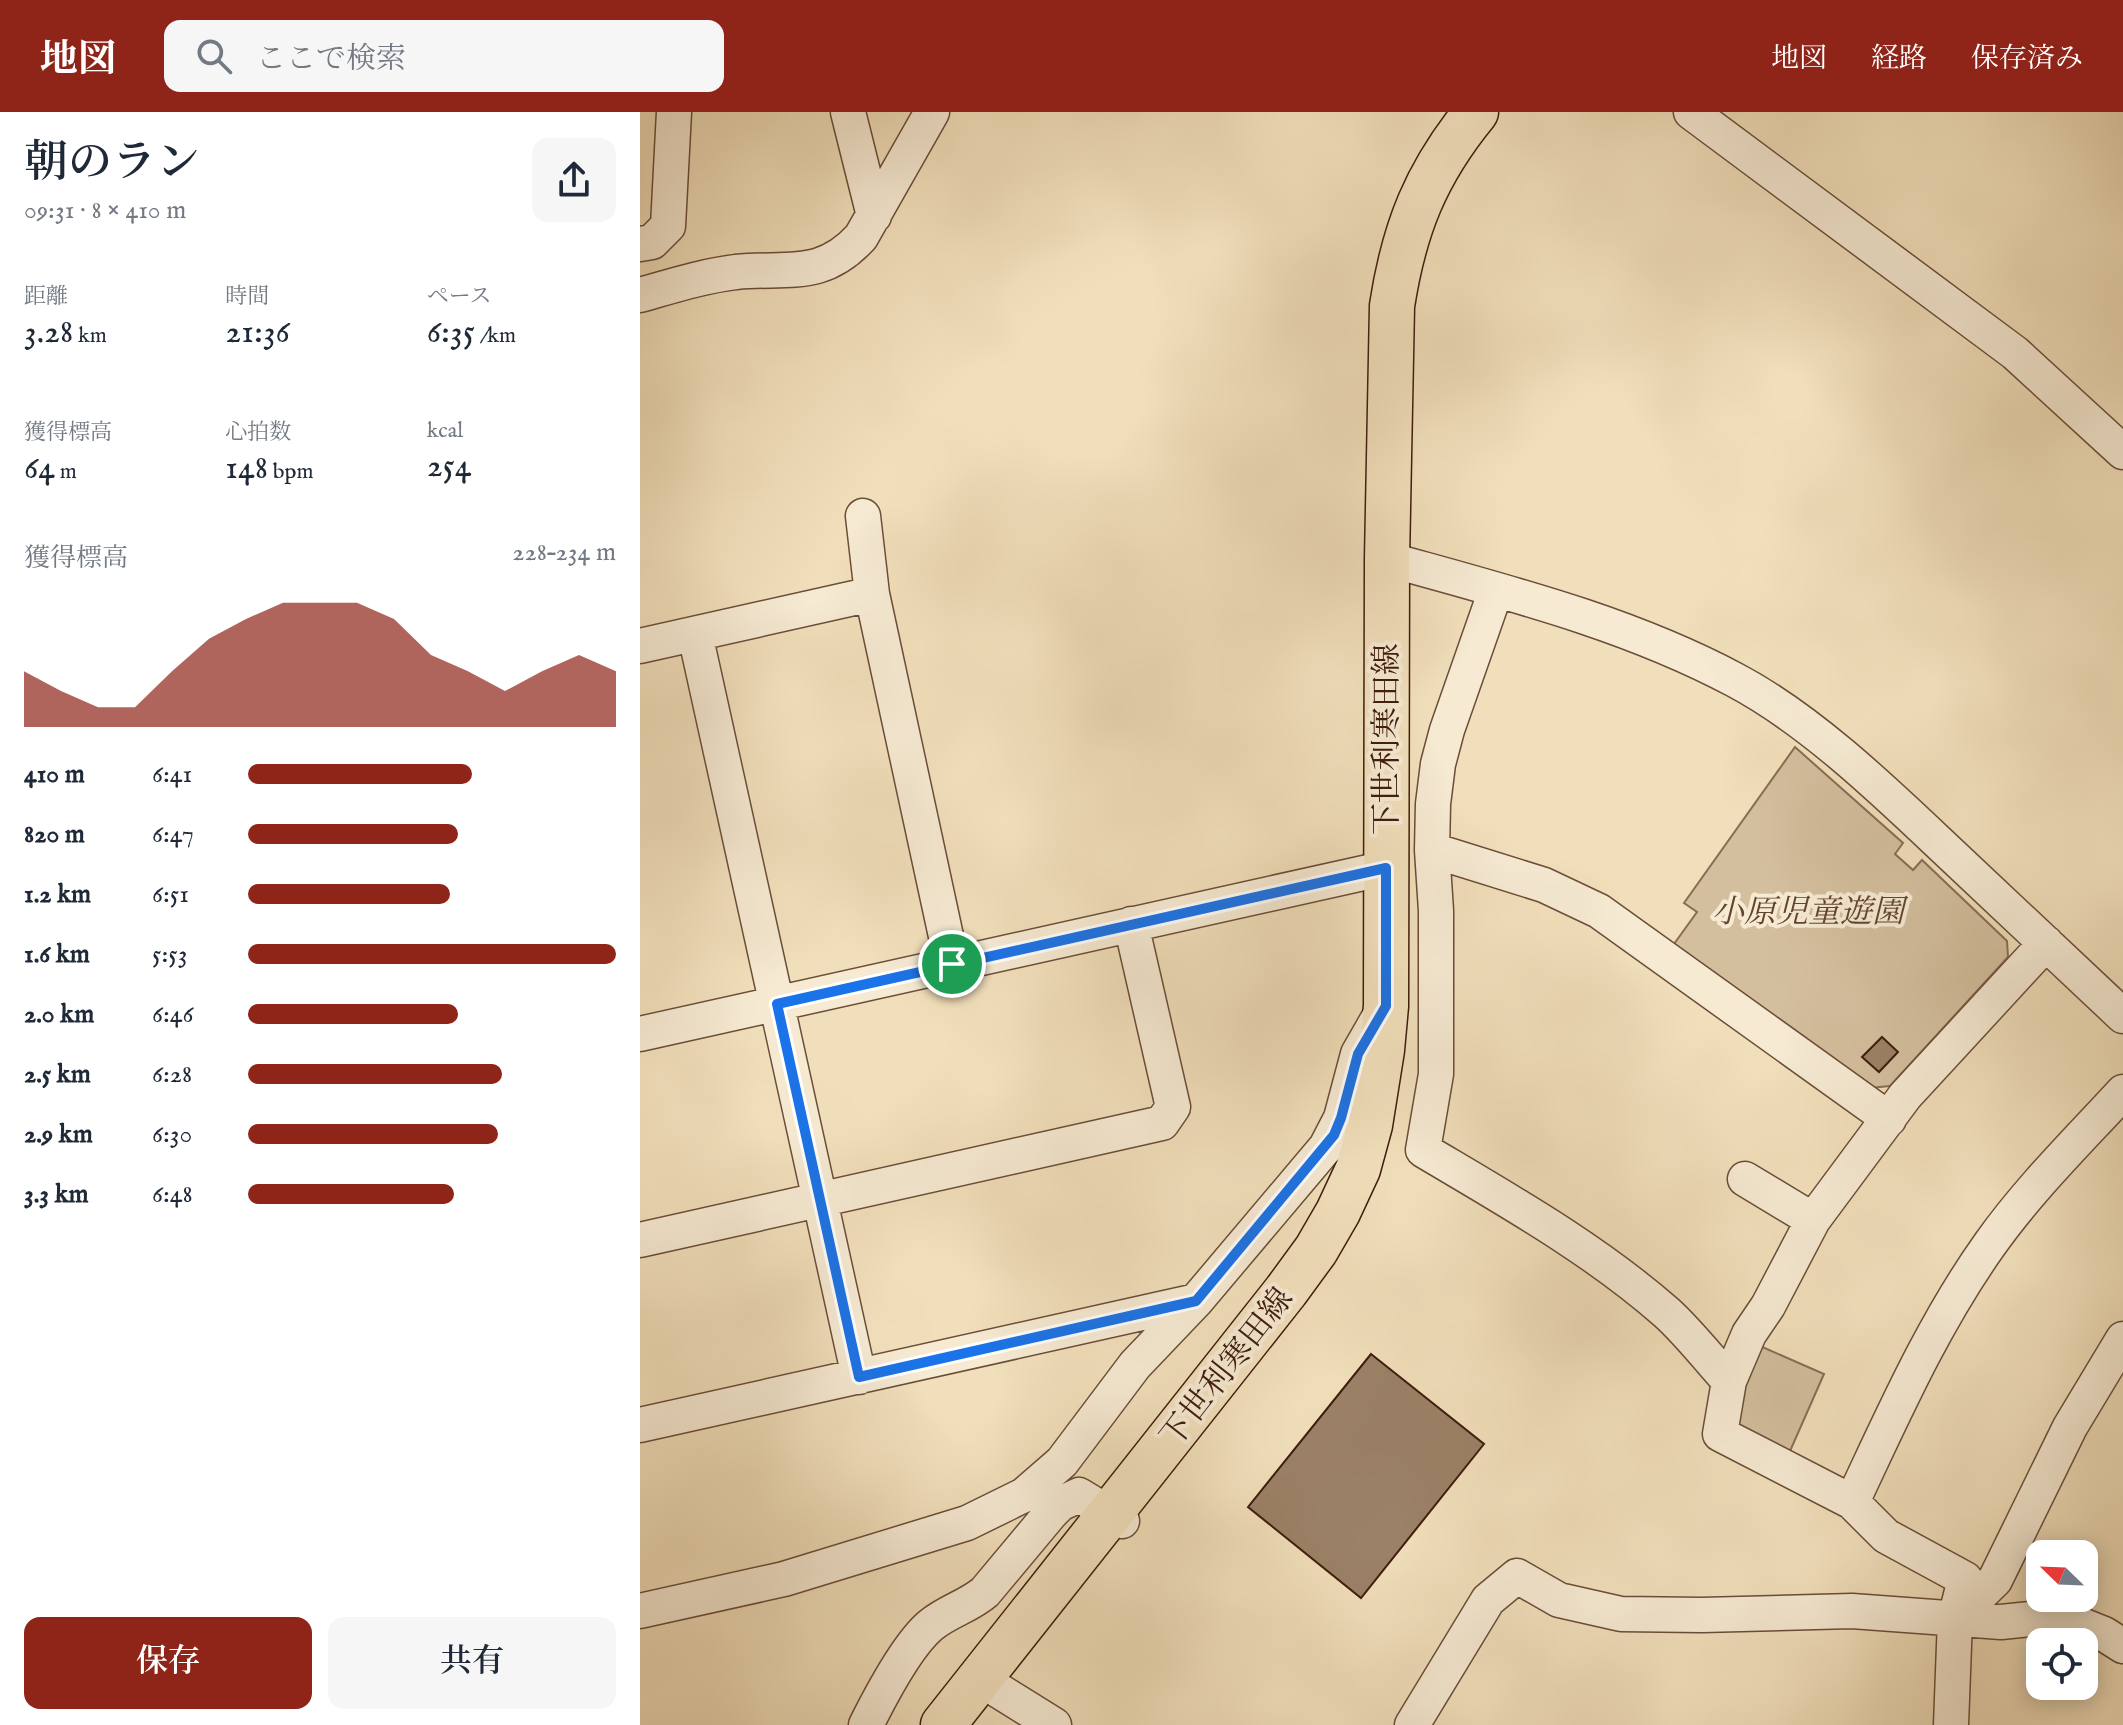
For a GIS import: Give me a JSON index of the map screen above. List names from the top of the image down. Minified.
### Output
{"streets":{"main road":["下世利寒田線"]},"parks":["小原児童遊園"],"north":"top left","page":{"header":"地図","search":"ここで検索","nav":["地図","経路","保存済み"],"heading":["朝のラン","09:31 · 8 × 410 m"],"stats":[["距離","3.28 km"],["時間","21:36"],["ペース","6:35 /km"],["獲得標高","64 m"],["心拍数","148 bpm"],["kcal","254"]],"chart":["獲得標高","228–234 m"],"list":[{"name":"410 m","note":"6:41"},{"name":"820 m","note":"6:47"},{"name":"1.2 km","note":"6:51"},{"name":"1.6 km","note":"5:53"},{"name":"2.0 km","note":"6:46"},{"name":"2.5 km","note":"6:28"},{"name":"2.9 km","note":"6:30"},{"name":"3.3 km","note":"6:48"}],"buttons":["保存","共有"]}}
